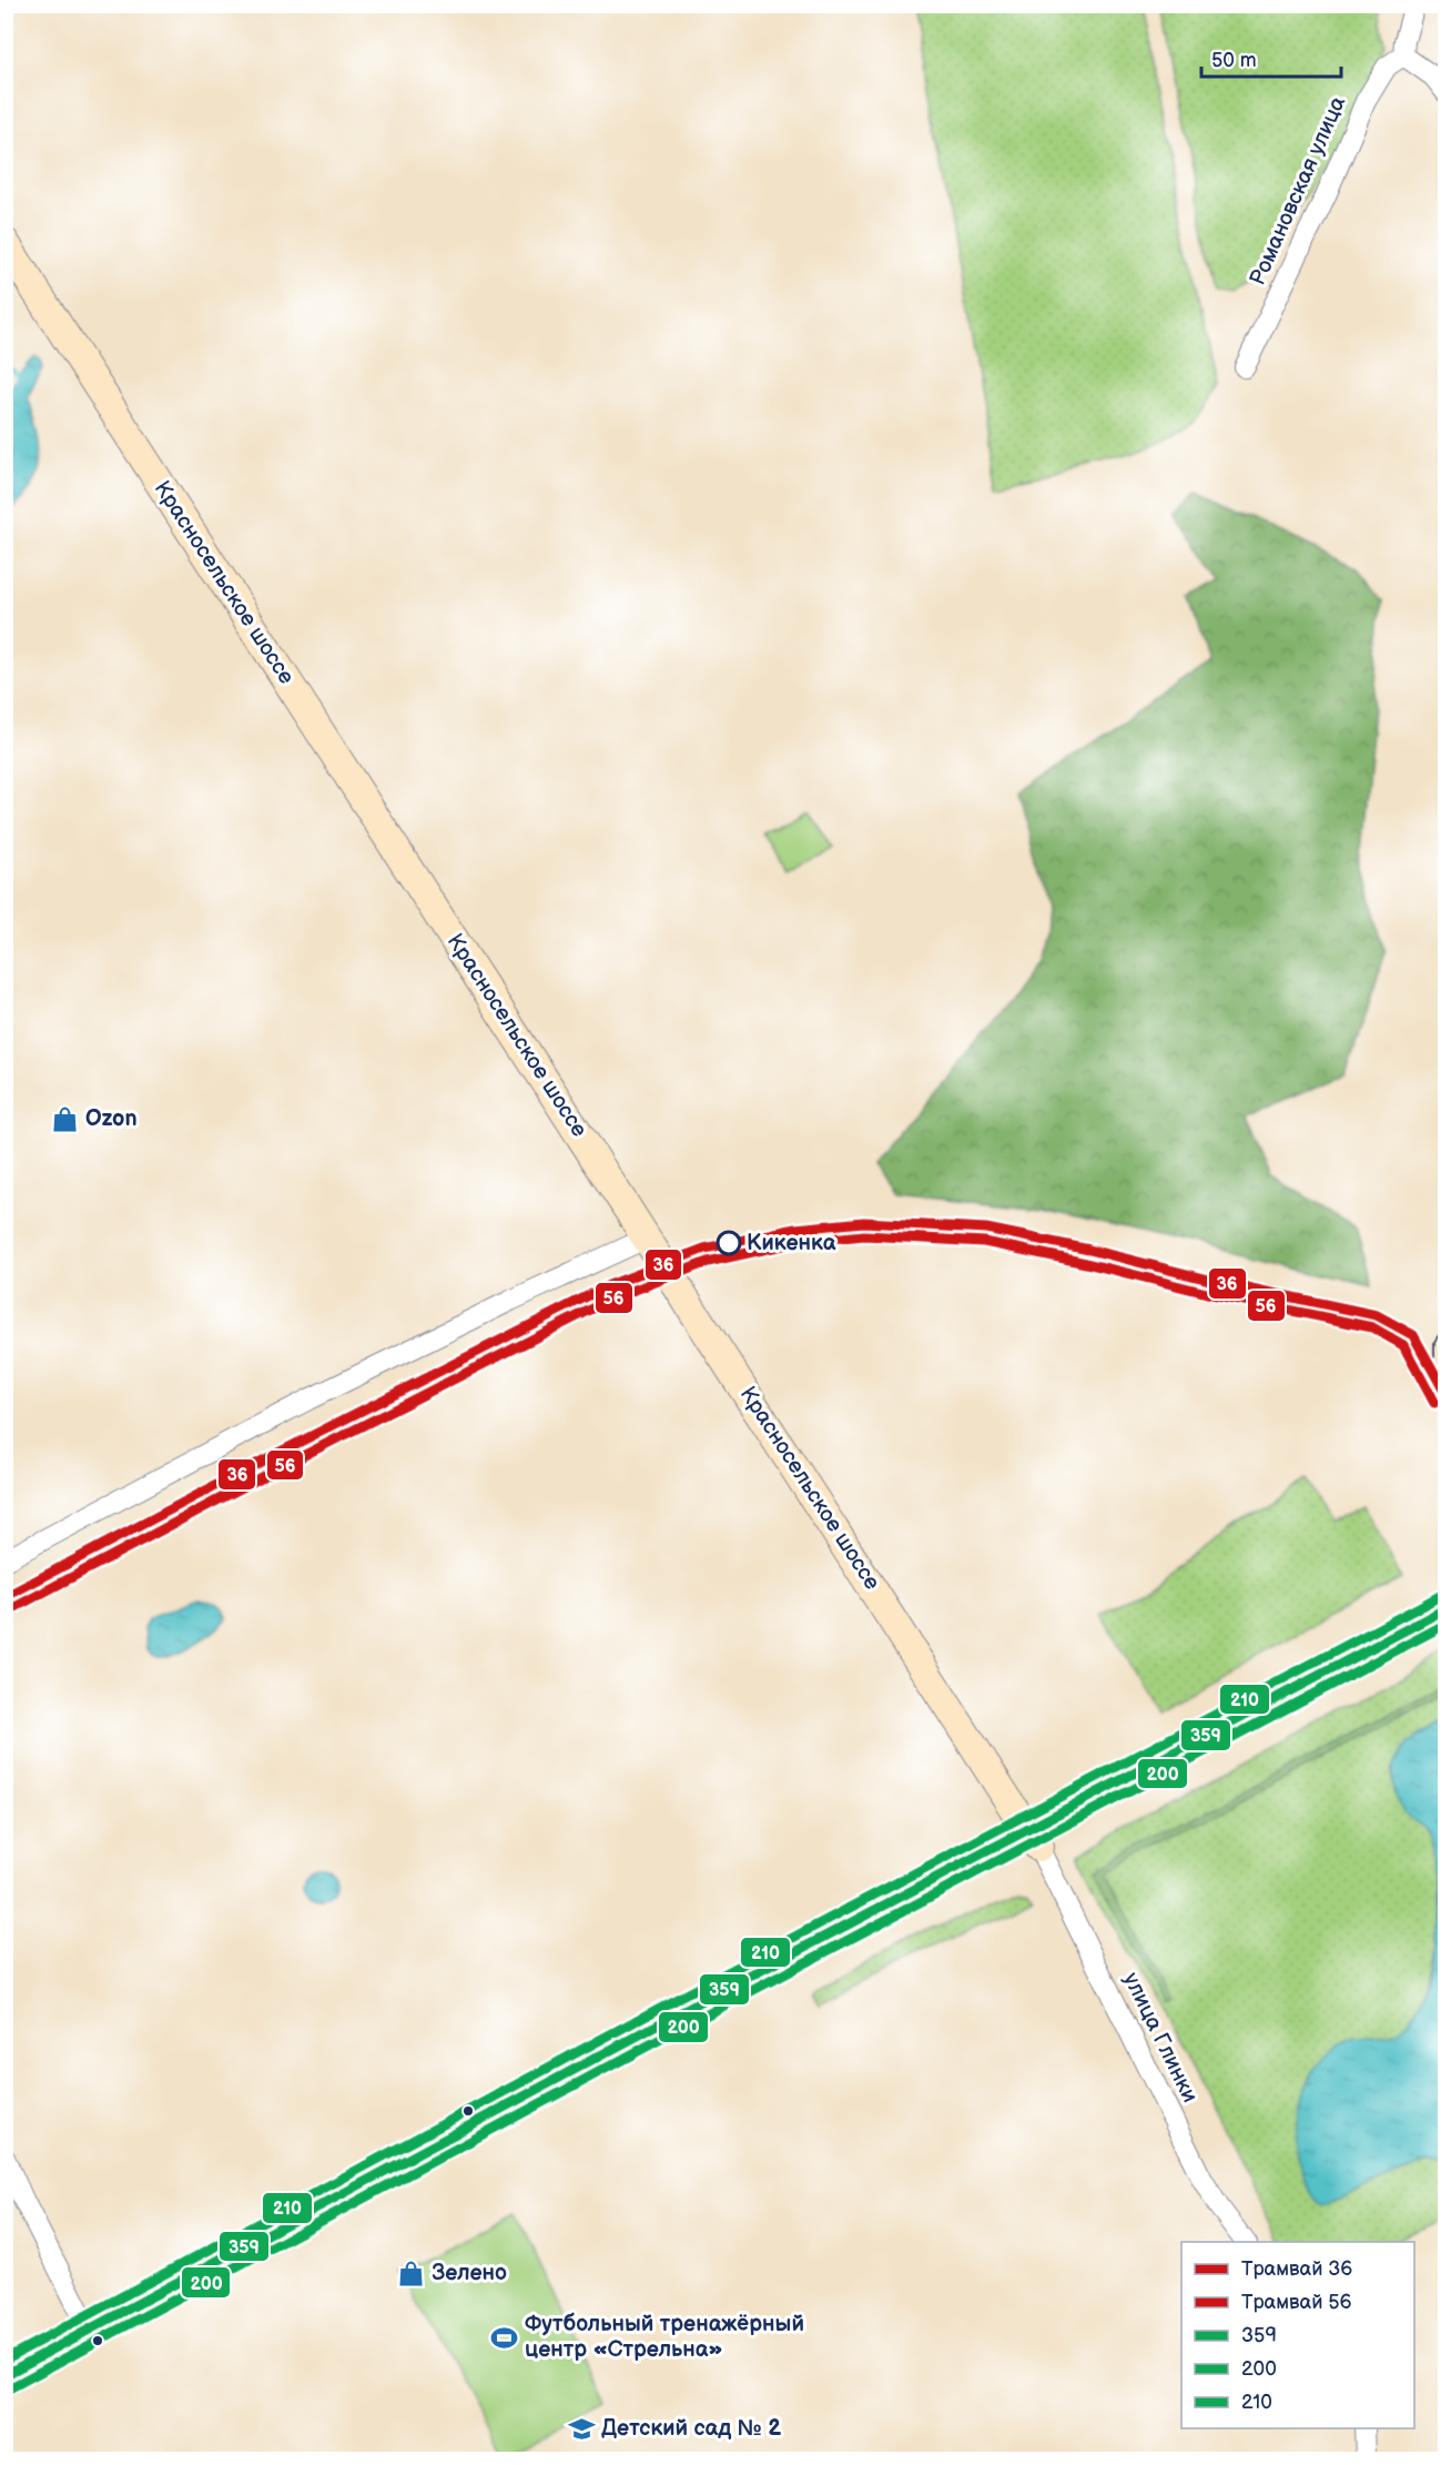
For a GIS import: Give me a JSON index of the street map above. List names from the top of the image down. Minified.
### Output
{"streets":{"main road":["Красносельское шоссе"],"street":["Романовская улица","улица Глинки"]},"crossings":[["Красносельское шоссе","улица Глинки"]],"places":{"shop":["Ozon","Зелено"],"other":["Кикенка"],"sports":["Футбольный тренажёрный центр «Стрельна»"],"school or university":["Детский сад № 2"]},"lines":["tram line 36","tram line 56","transit line 210","transit line 359","transit line 200"],"legend":["Трамвай 36","Трамвай 56","359","200","210"],"scale_bar":"50 m"}
